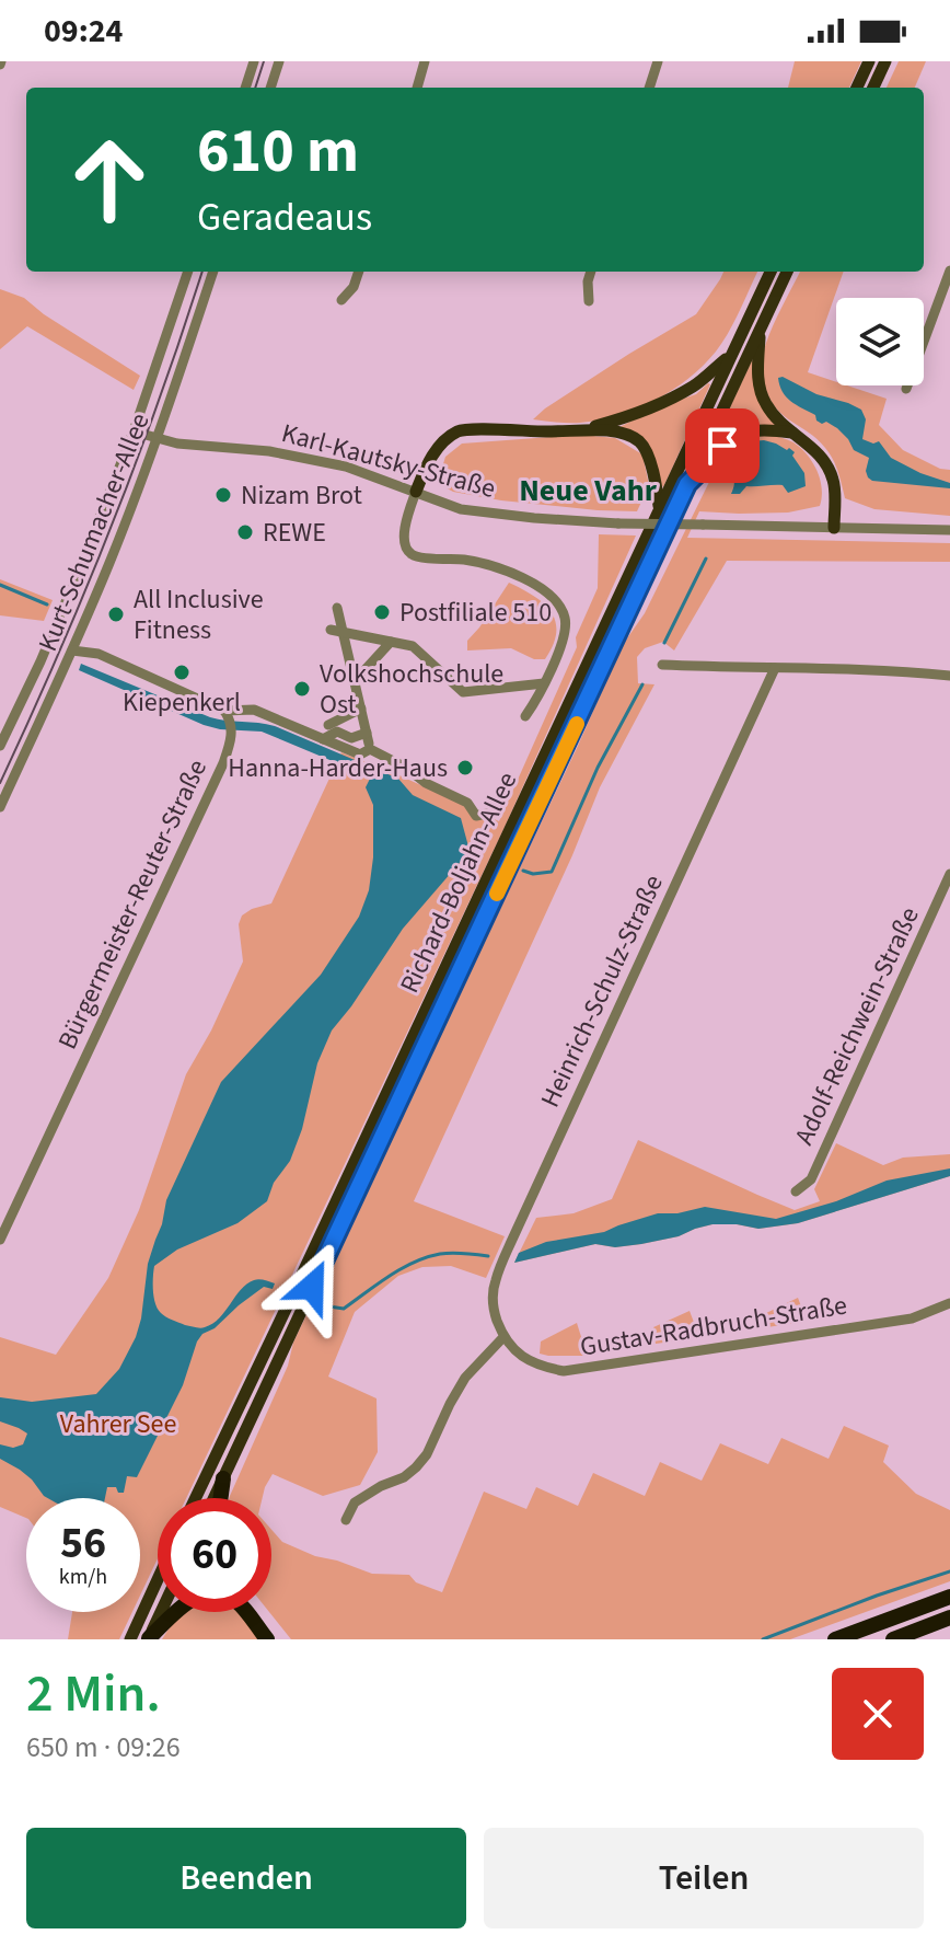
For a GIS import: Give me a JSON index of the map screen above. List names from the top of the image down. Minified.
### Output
{"streets":{"main road":["Richard-Boljahn-Allee"],"street":["Karl-Kautsky-Straße","Kurt-Schumacher-Allee","Bürgermeister-Reuter-Straße","Heinrich-Schulz-Straße","Adolf-Reichwein-Straße","Gustav-Radbruch-Straße"]},"crossings":[["Karl-Kautsky-Straße","Kurt-Schumacher-Allee"],["Heinrich-Schulz-Straße","Gustav-Radbruch-Straße"]],"districts":["Neue Vahr"],"parks":["Vahrer See"],"places":["Nizam Brot","REWE","Postfiliale 510","All Inclusive Fitness","Kiepenkerl","Volkshochschule Ost","Hanna-Harder-Haus"],"page":{"status":"09:24","turn":["610 m","Geradeaus"],"speed":"56 km/h","limit":"60","heading":["2 Min.","650 m · 09:26"],"buttons":["Beenden","Teilen"]}}
